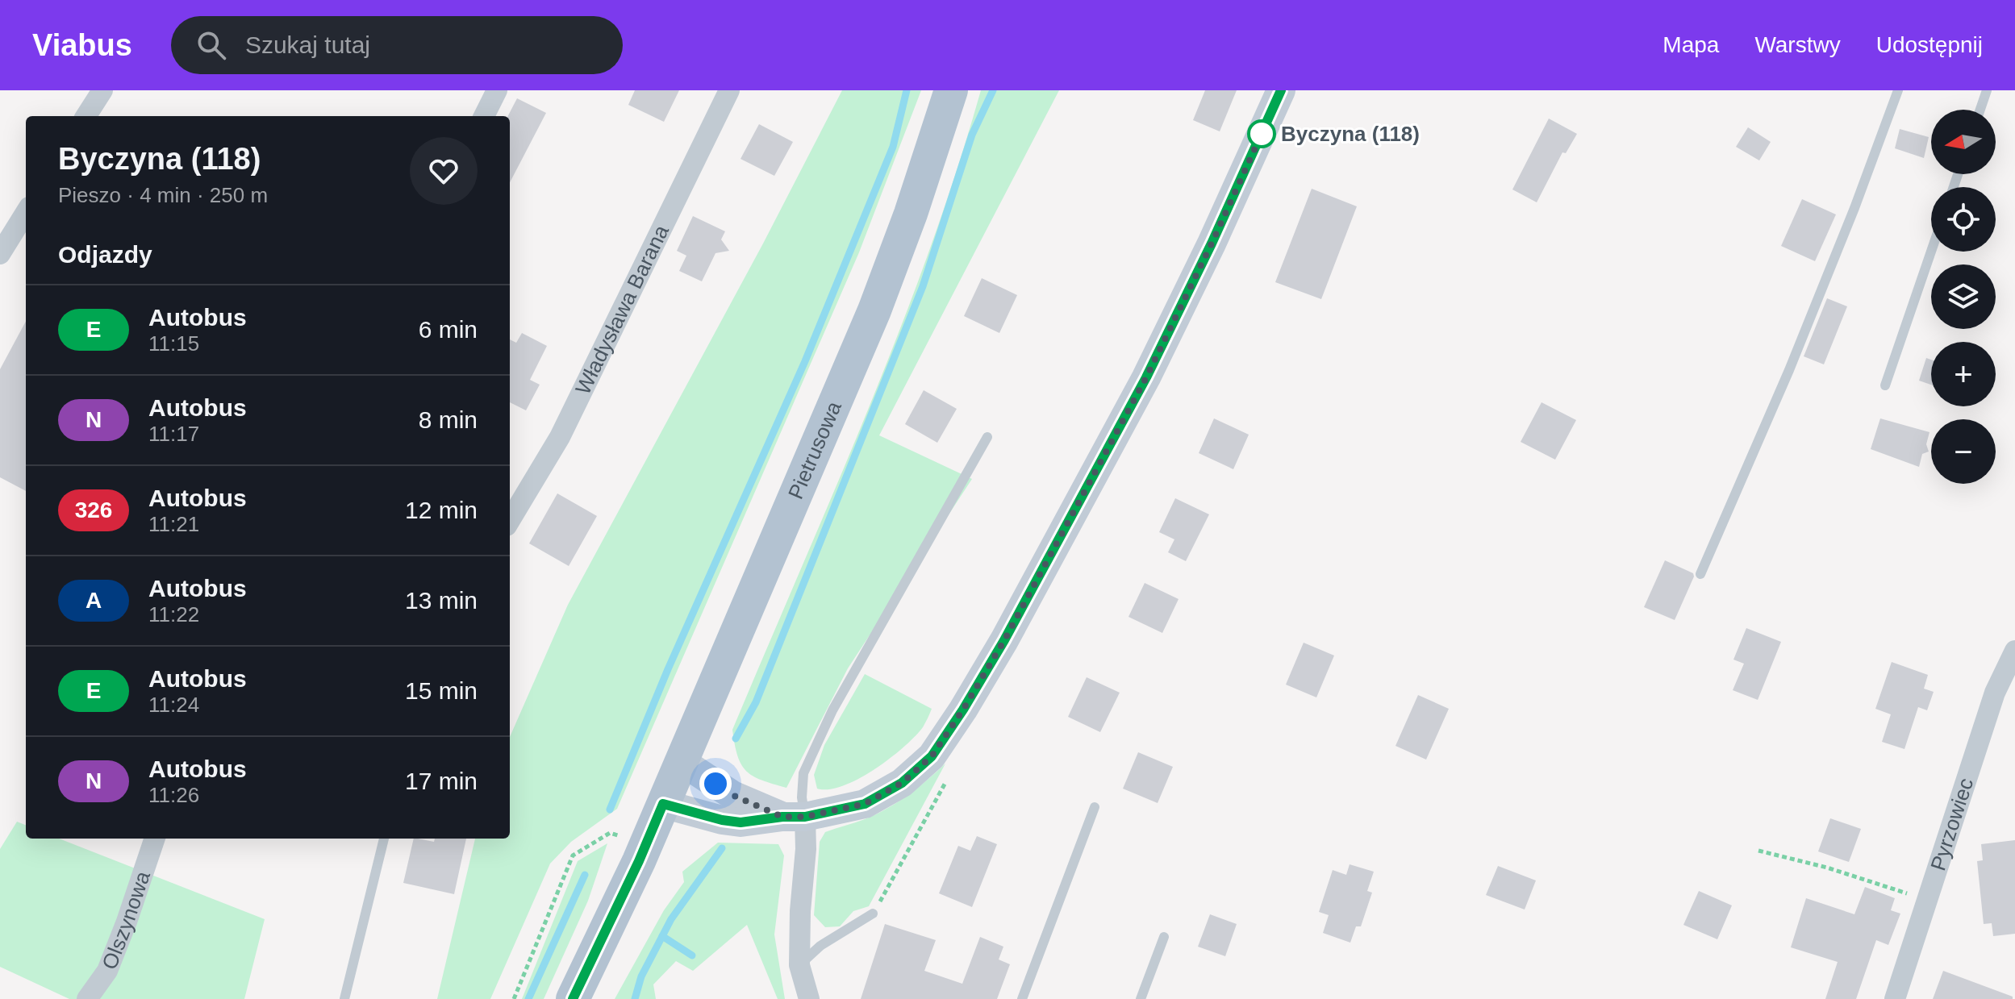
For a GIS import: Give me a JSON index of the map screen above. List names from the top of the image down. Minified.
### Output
{"streets":{"main road":["Pietrusowa"],"street":["Władysława Barana","Pyrzowiec","Olszynowa"]},"places":["Byczyna (118)"],"lines":["bus line E"],"north":"left","page":{"header":"Viabus","search":"Szukaj tutaj","nav":["Mapa","Warstwy","Udostępnij"],"map_buttons":["+","−"],"heading":[["Byczyna (118)","Pieszo · 4 min · 250 m"],"Odjazdy"],"list":[{"mark":"E","name":"Autobus","note":"11:15","value":"6 min"},{"mark":"N","name":"Autobus","note":"11:17","value":"8 min"},{"mark":"326","name":"Autobus","note":"11:21","value":"12 min"},{"mark":"A","name":"Autobus","note":"11:22","value":"13 min"},{"mark":"E","name":"Autobus","note":"11:24","value":"15 min"},{"mark":"N","name":"Autobus","note":"11:26","value":"17 min"}]}}
